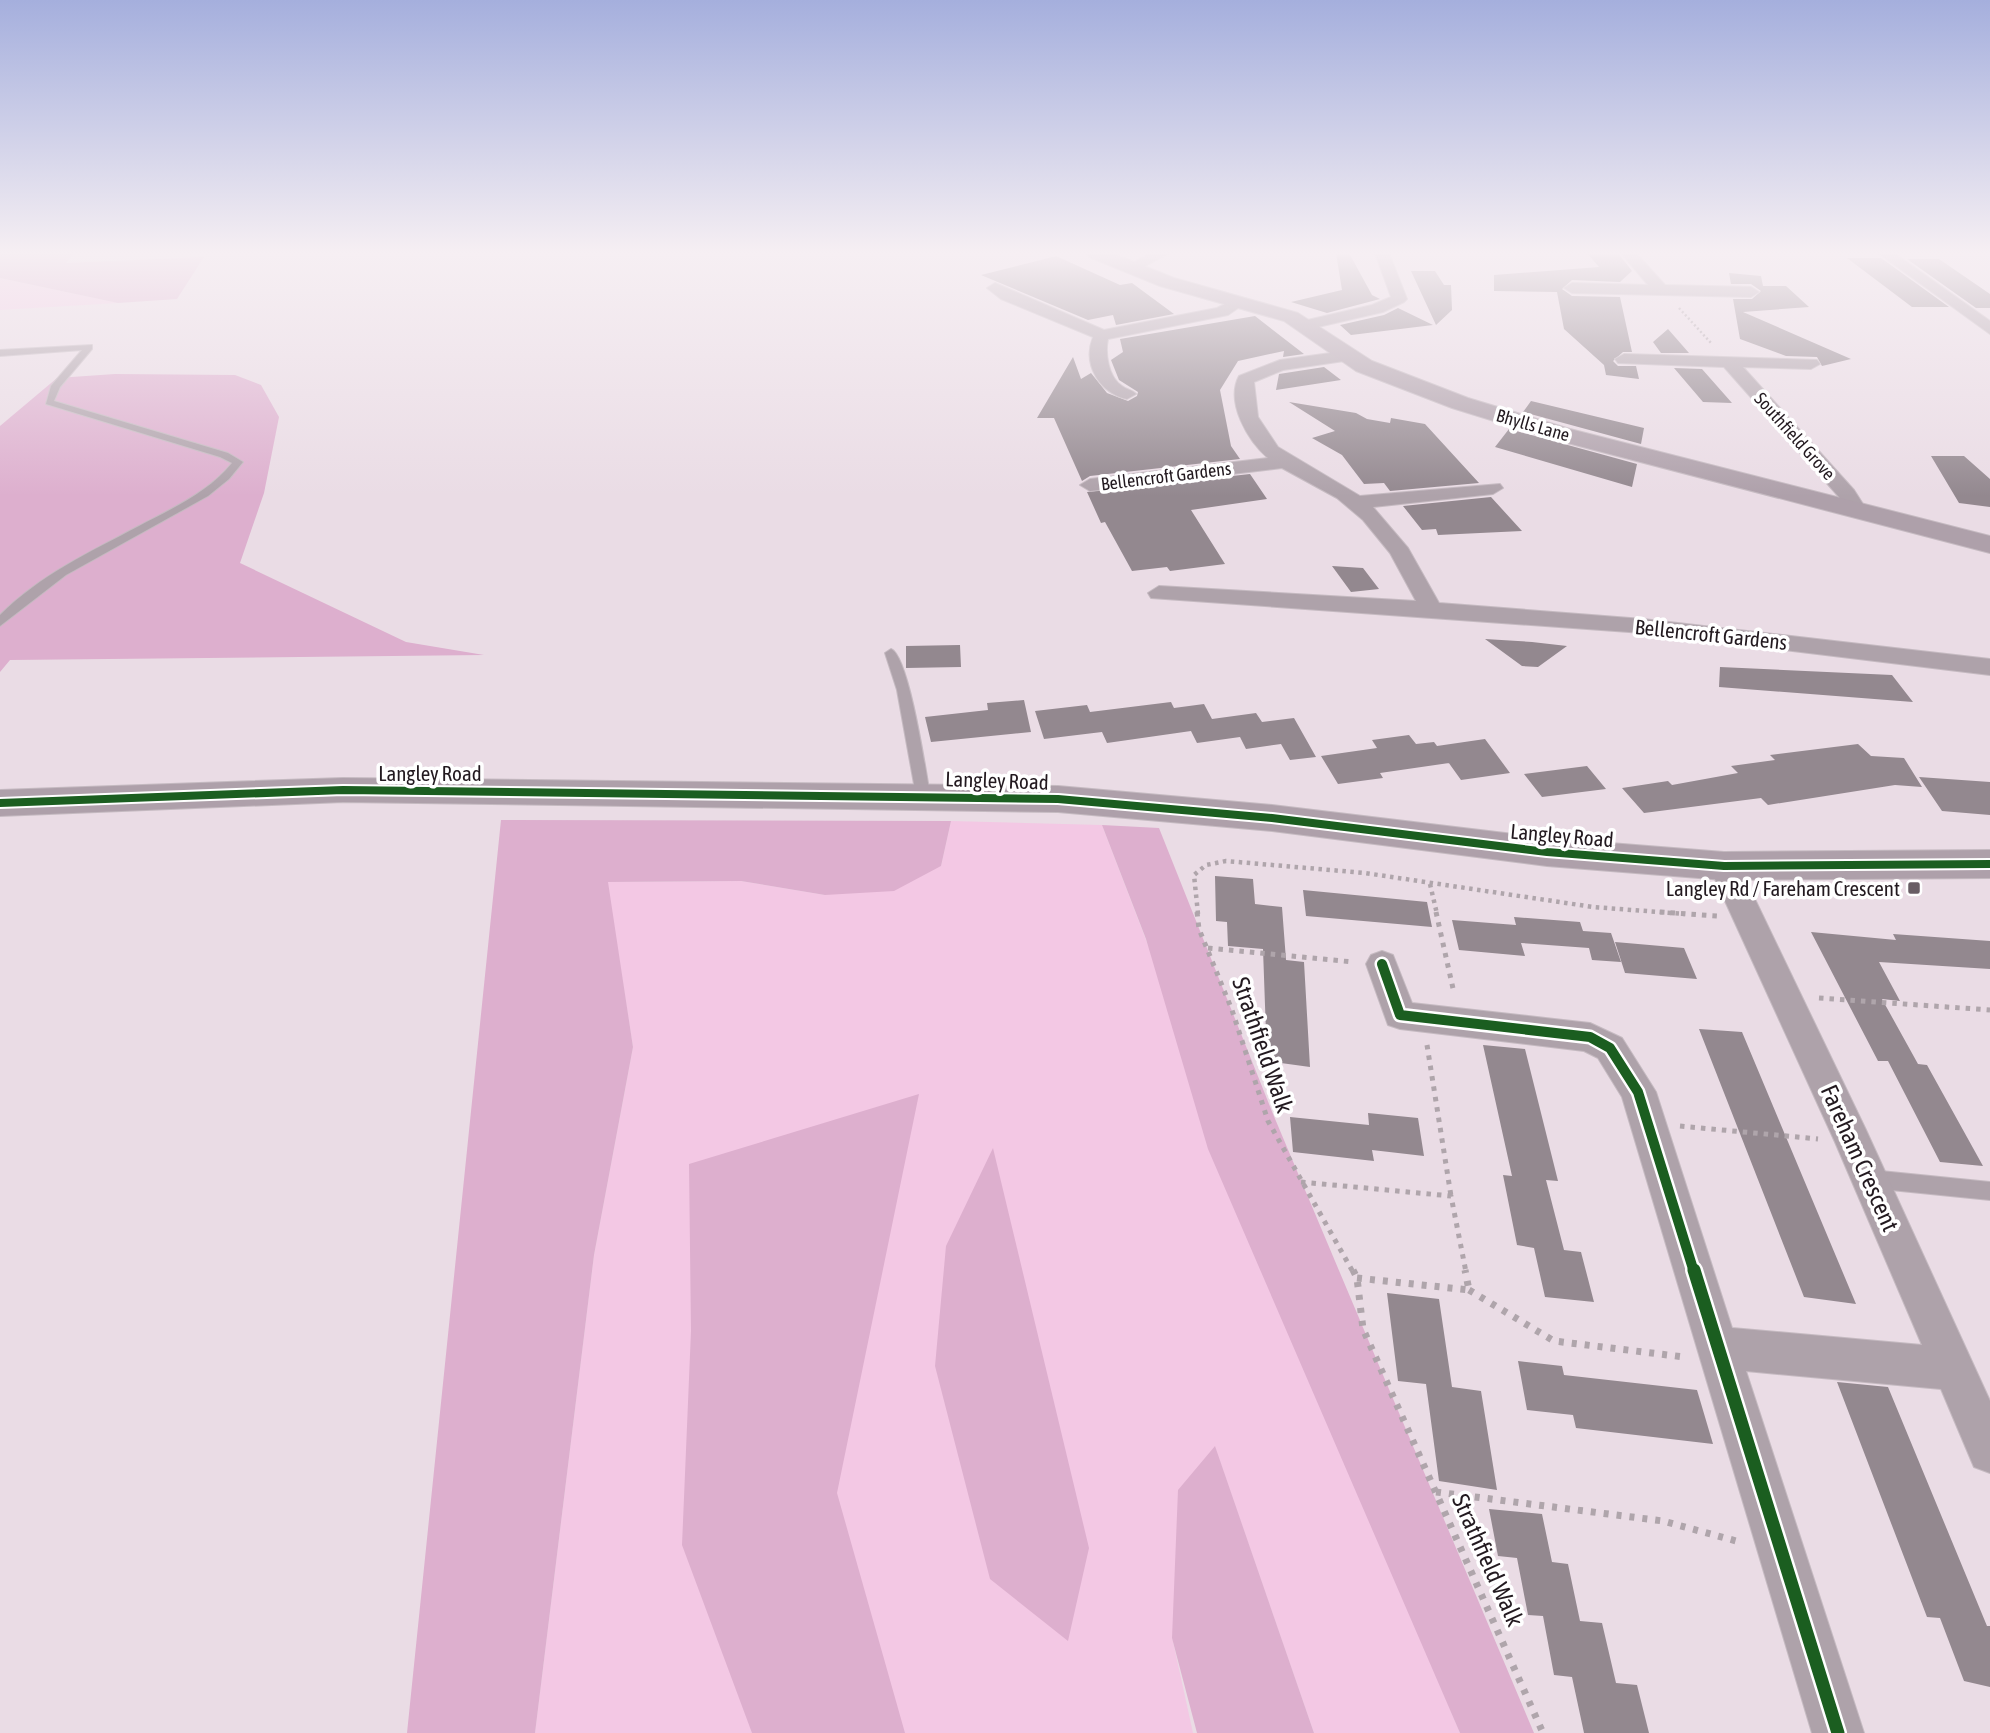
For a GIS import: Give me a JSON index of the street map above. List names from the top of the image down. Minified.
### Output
{"streets":{"street":["Bhylls Lane","Southfield Grove","Bellencroft Gardens","Langley Road","Fareham Crescent"],"path":["Strathfield Walk"]},"crossings":[["Bhylls Lane","Southfield Grove"],["Langley Road","Fareham Crescent"],["Strathfield Walk","Fareham Crescent"]],"places":{"transit":["Langley Rd / Fareham Crescent"]}}
